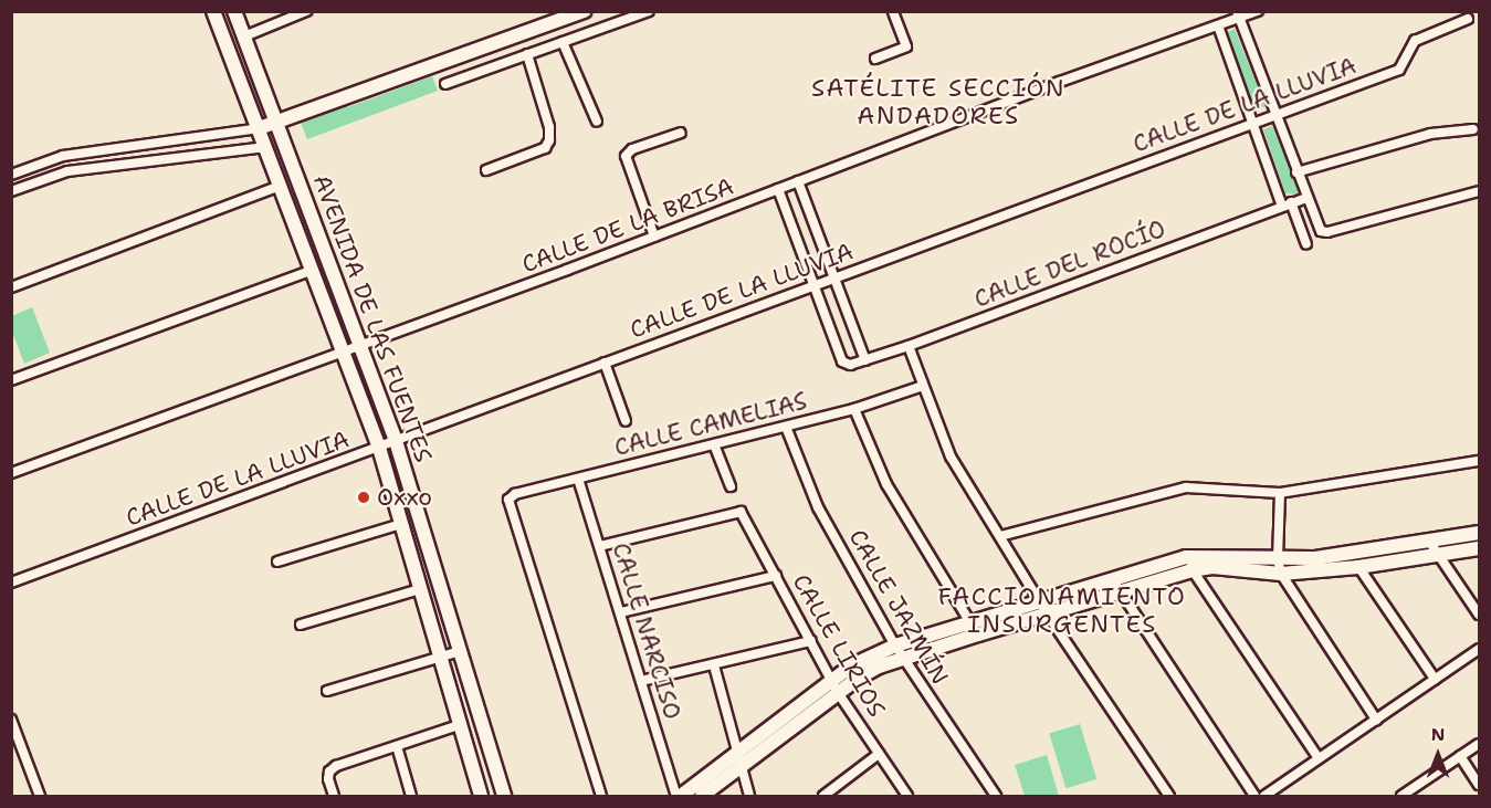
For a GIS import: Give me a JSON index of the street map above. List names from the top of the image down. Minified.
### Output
{"streets":{"street":["CALLE DE LA LLUVIA","CALLE DE LA BRISA","CALLE DEL ROCÍO","AVENIDA DE LAS FUENTES","CALLE CAMELIAS","CALLE JAZMÍN","CALLE NARCISO","CALLE LIRIOS"]},"crossings":[["CALLE DE LA LLUVIA","CALLE DEL ROCÍO"],["CALLE DE LA LLUVIA","AVENIDA DE LAS FUENTES"],["CALLE DE LA BRISA","AVENIDA DE LAS FUENTES"],["CALLE CAMELIAS","CALLE JAZMÍN"],["CALLE CAMELIAS","CALLE NARCISO"],["CALLE NARCISO","CALLE LIRIOS"]],"districts":["SATÉLITE SECCIÓN ANDADORES","FACCIONAMIENTO INSURGENTES"],"places":["Oxxo"],"north":"top"}
